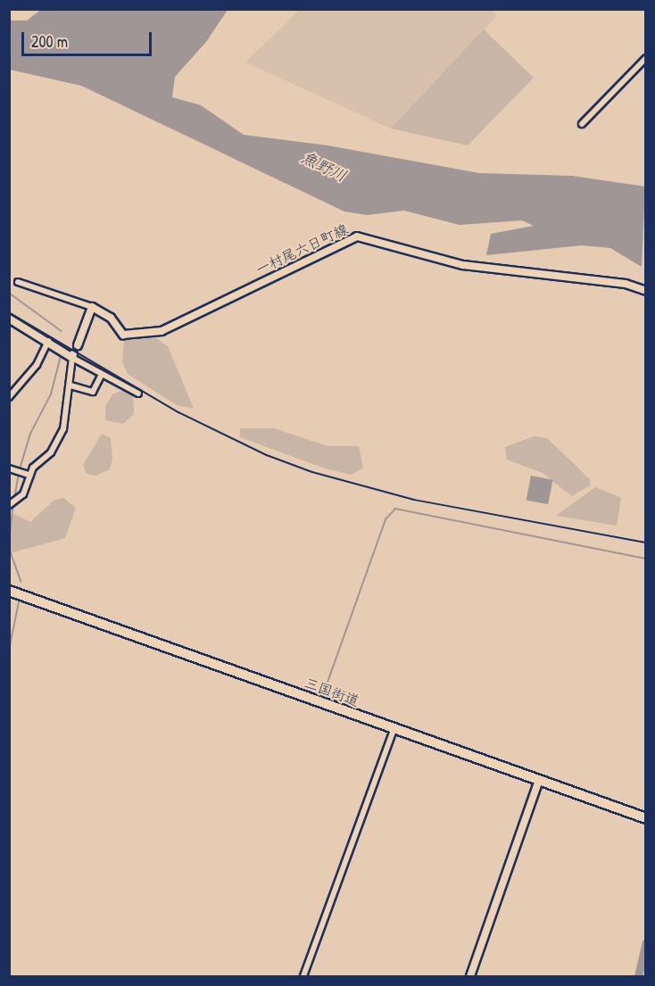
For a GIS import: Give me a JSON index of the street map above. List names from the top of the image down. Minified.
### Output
{"streets":{"highway":["三国街道"],"main road":["一村尾六日町線"]},"water":["魚野川"],"scale_bar":"200 m"}
